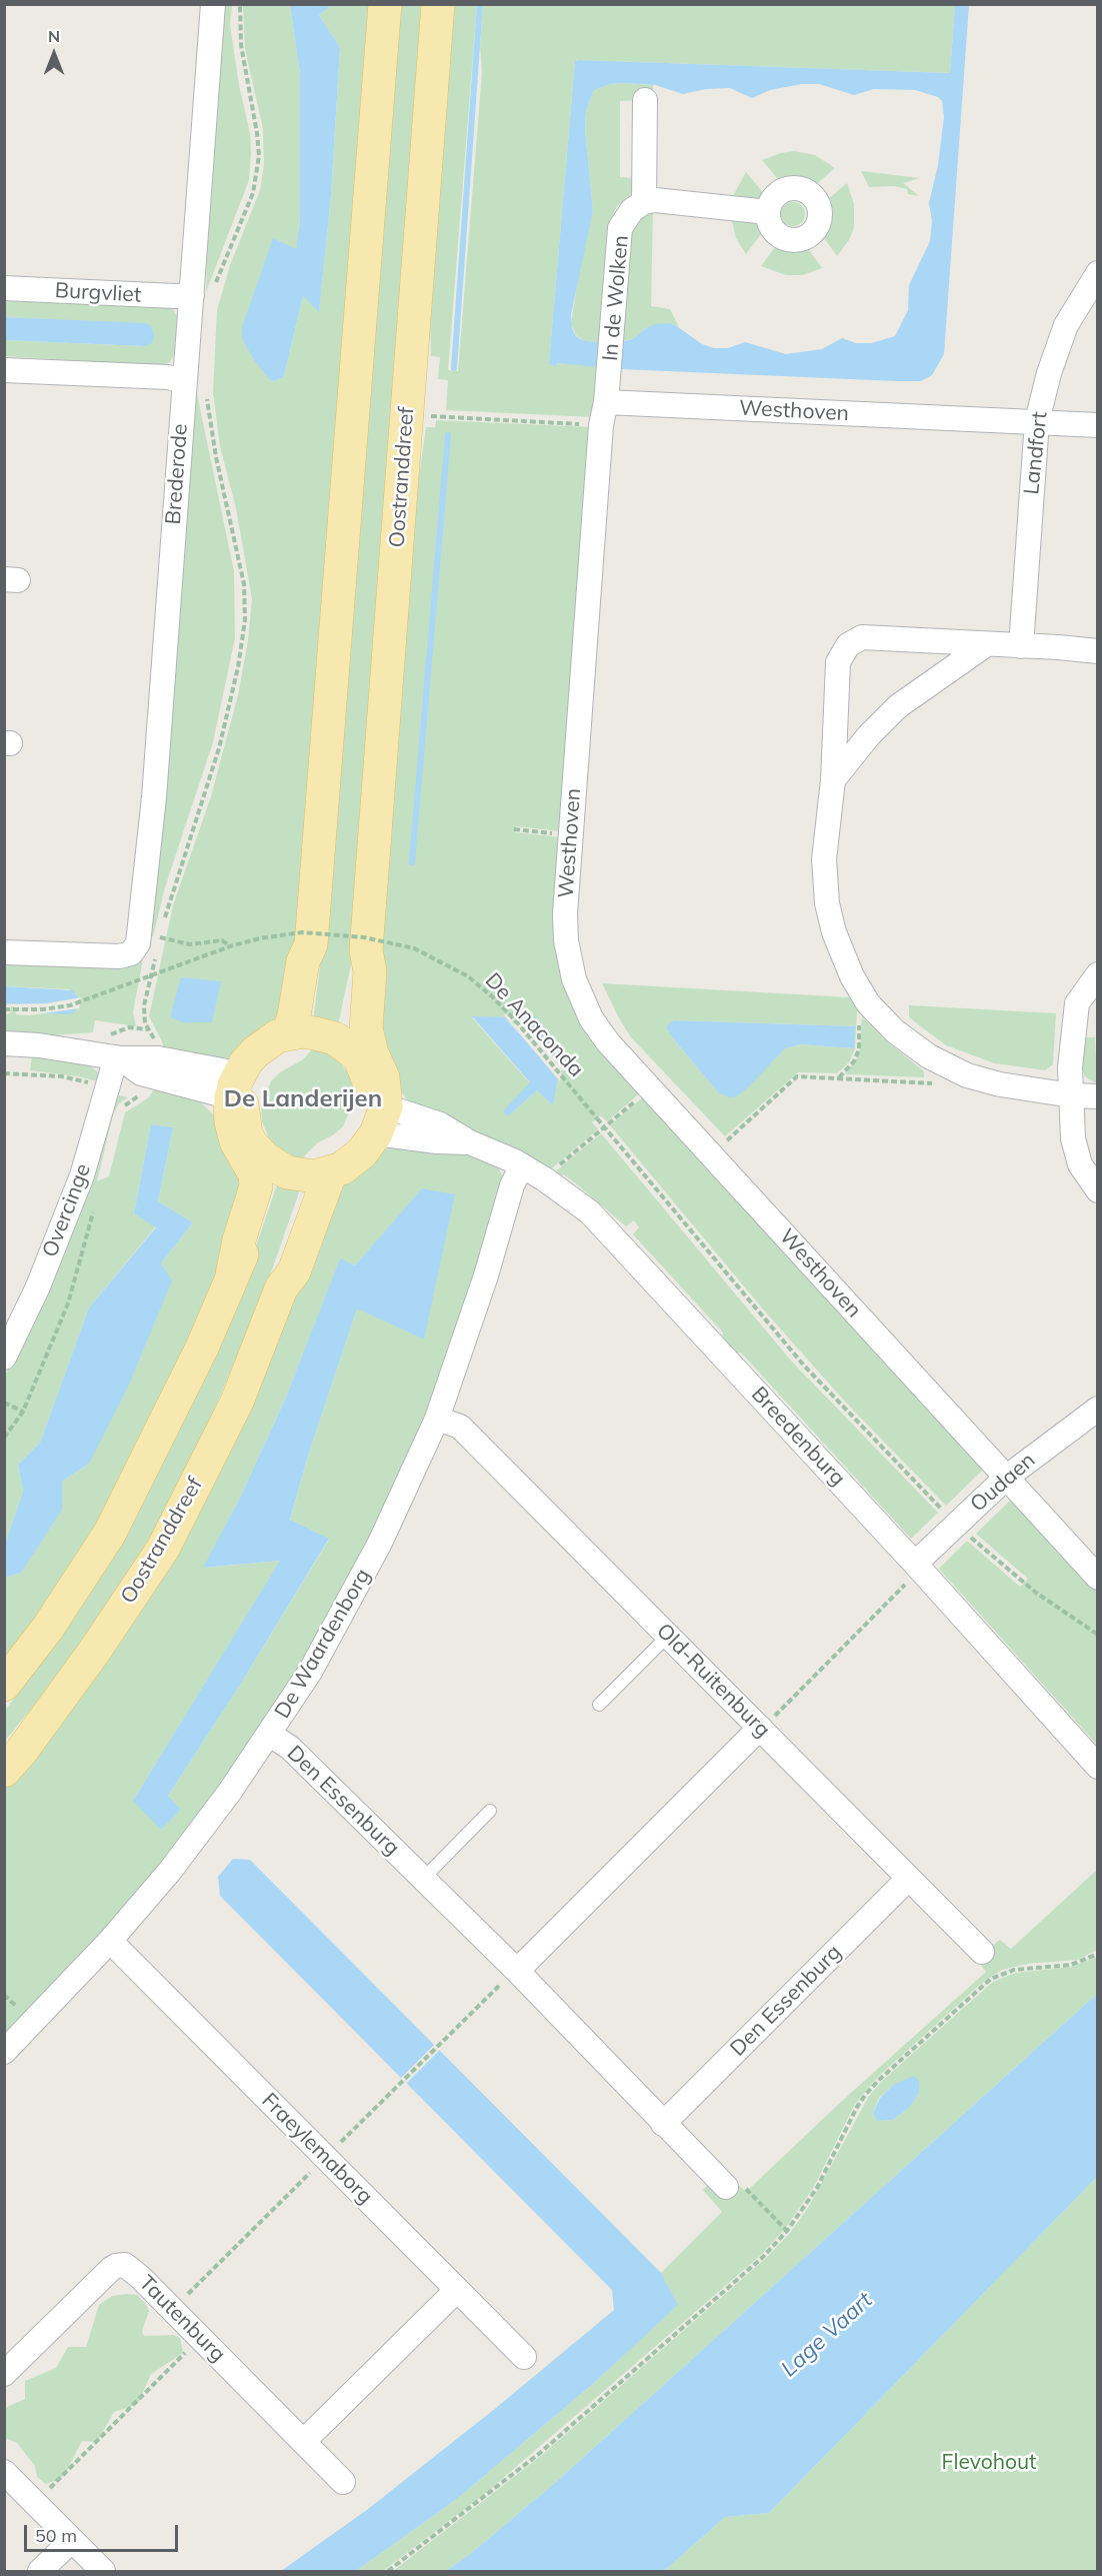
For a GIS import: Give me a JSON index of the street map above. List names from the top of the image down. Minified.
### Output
{"streets":{"main road":["Oostranddreef"],"street":["Burgvliet","In de Wolken","Westhoven","Landfort","Brederode","Overcinge","Breedenburg","Oudaen","De Waardenborg","Old-Ruitenburg","Den Essenburg","Fraeylemaborg","Tautenburg"],"path":["De Anaconda"]},"crossings":[["Burgvliet","Brederode"],["In de Wolken","Westhoven"],["Westhoven","Landfort"],["Westhoven","Oudaen"],["Oostranddreef","Breedenburg"],["Breedenburg","Oudaen"],["Breedenburg","De Waardenborg"],["De Waardenborg","Old-Ruitenburg"],["De Waardenborg","Den Essenburg"],["De Waardenborg","Fraeylemaborg"],["Old-Ruitenburg","Den Essenburg"]],"districts":["De Landerijen"],"water":["Lage Vaart"],"parks":["Flevohout"],"scale_bar":"50 m","north":"top"}
